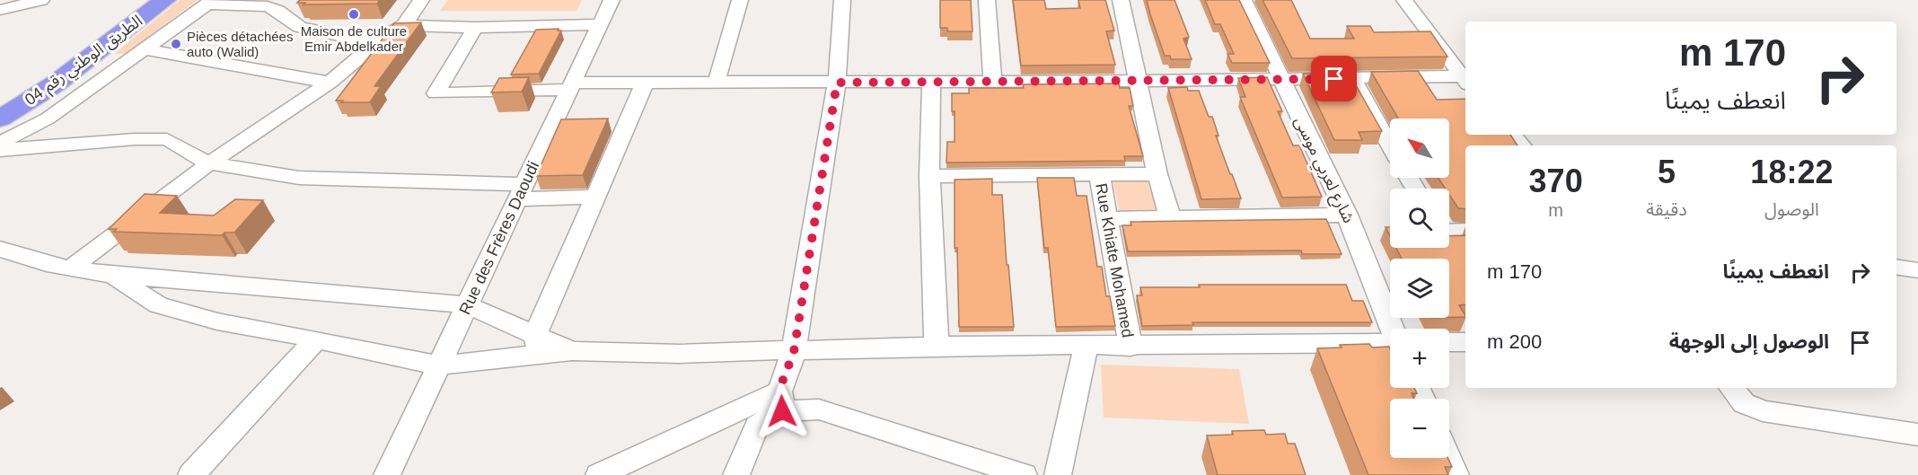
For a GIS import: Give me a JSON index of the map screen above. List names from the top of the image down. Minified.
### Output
{"streets":{"highway":["الطريق الوطني رقم 04"],"street":["شارع لعربي موسى","Rue des Frères Daoudi","Rue Khiate Mohamed"]},"places":["Maison de culture Emir Abdelkader","Pièces détachées auto (Walid)"],"north":"top left","page":{"turn":["170 m","انعطف يمينًا"],"map_buttons":["+","−"],"eta":["18:22","الوصول","5","دقيقة","370","m"],"list":[{"name":"انعطف يمينًا","value":"170 m"},{"name":"الوصول إلى الوجهة","value":"200 m"}]}}
